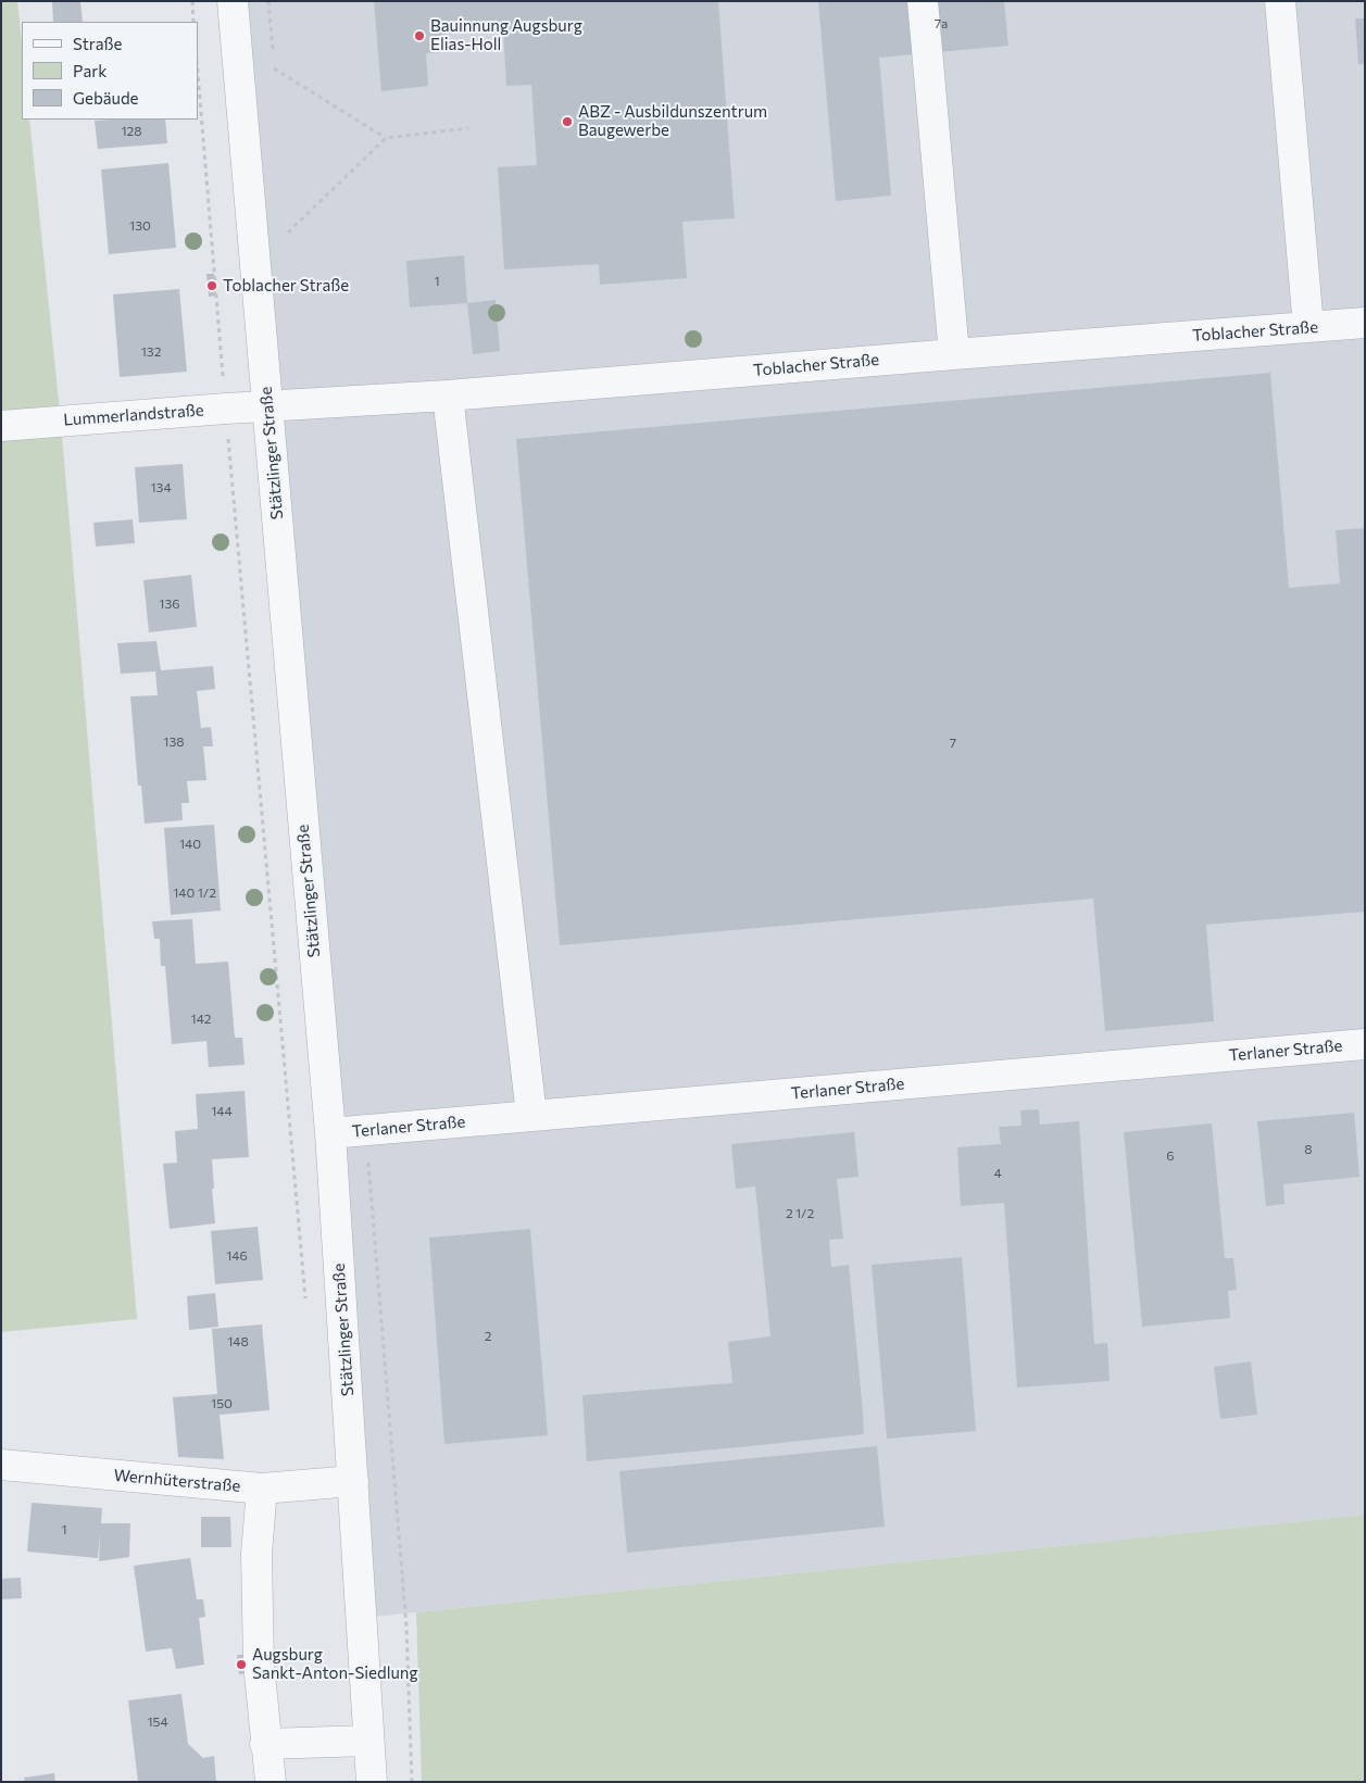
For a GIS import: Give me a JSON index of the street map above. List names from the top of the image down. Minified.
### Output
{"streets":{"street":["Toblacher Straße","Lummerlandstraße","Stätzlinger Straße","Terlaner Straße","Wernhüterstraße"]},"crossings":[["Toblacher Straße","Lummerlandstraße"],["Toblacher Straße","Stätzlinger Straße"],["Lummerlandstraße","Stätzlinger Straße"],["Stätzlinger Straße","Terlaner Straße"],["Stätzlinger Straße","Wernhüterstraße"]],"places":["Bauinnung Augsburg Elias-Holl","ABZ - Ausbildunszentrum Baugewerbe","Toblacher Straße","Augsburg Sankt-Anton-Siedlung"],"house_numbers":["7a","128","130","1","132","134","136","138","7","140","140 1/2","142","144","8","6","4","2 1/2","146","2","148","150","1","154"],"legend":["Straße","Park","Gebäude"]}
